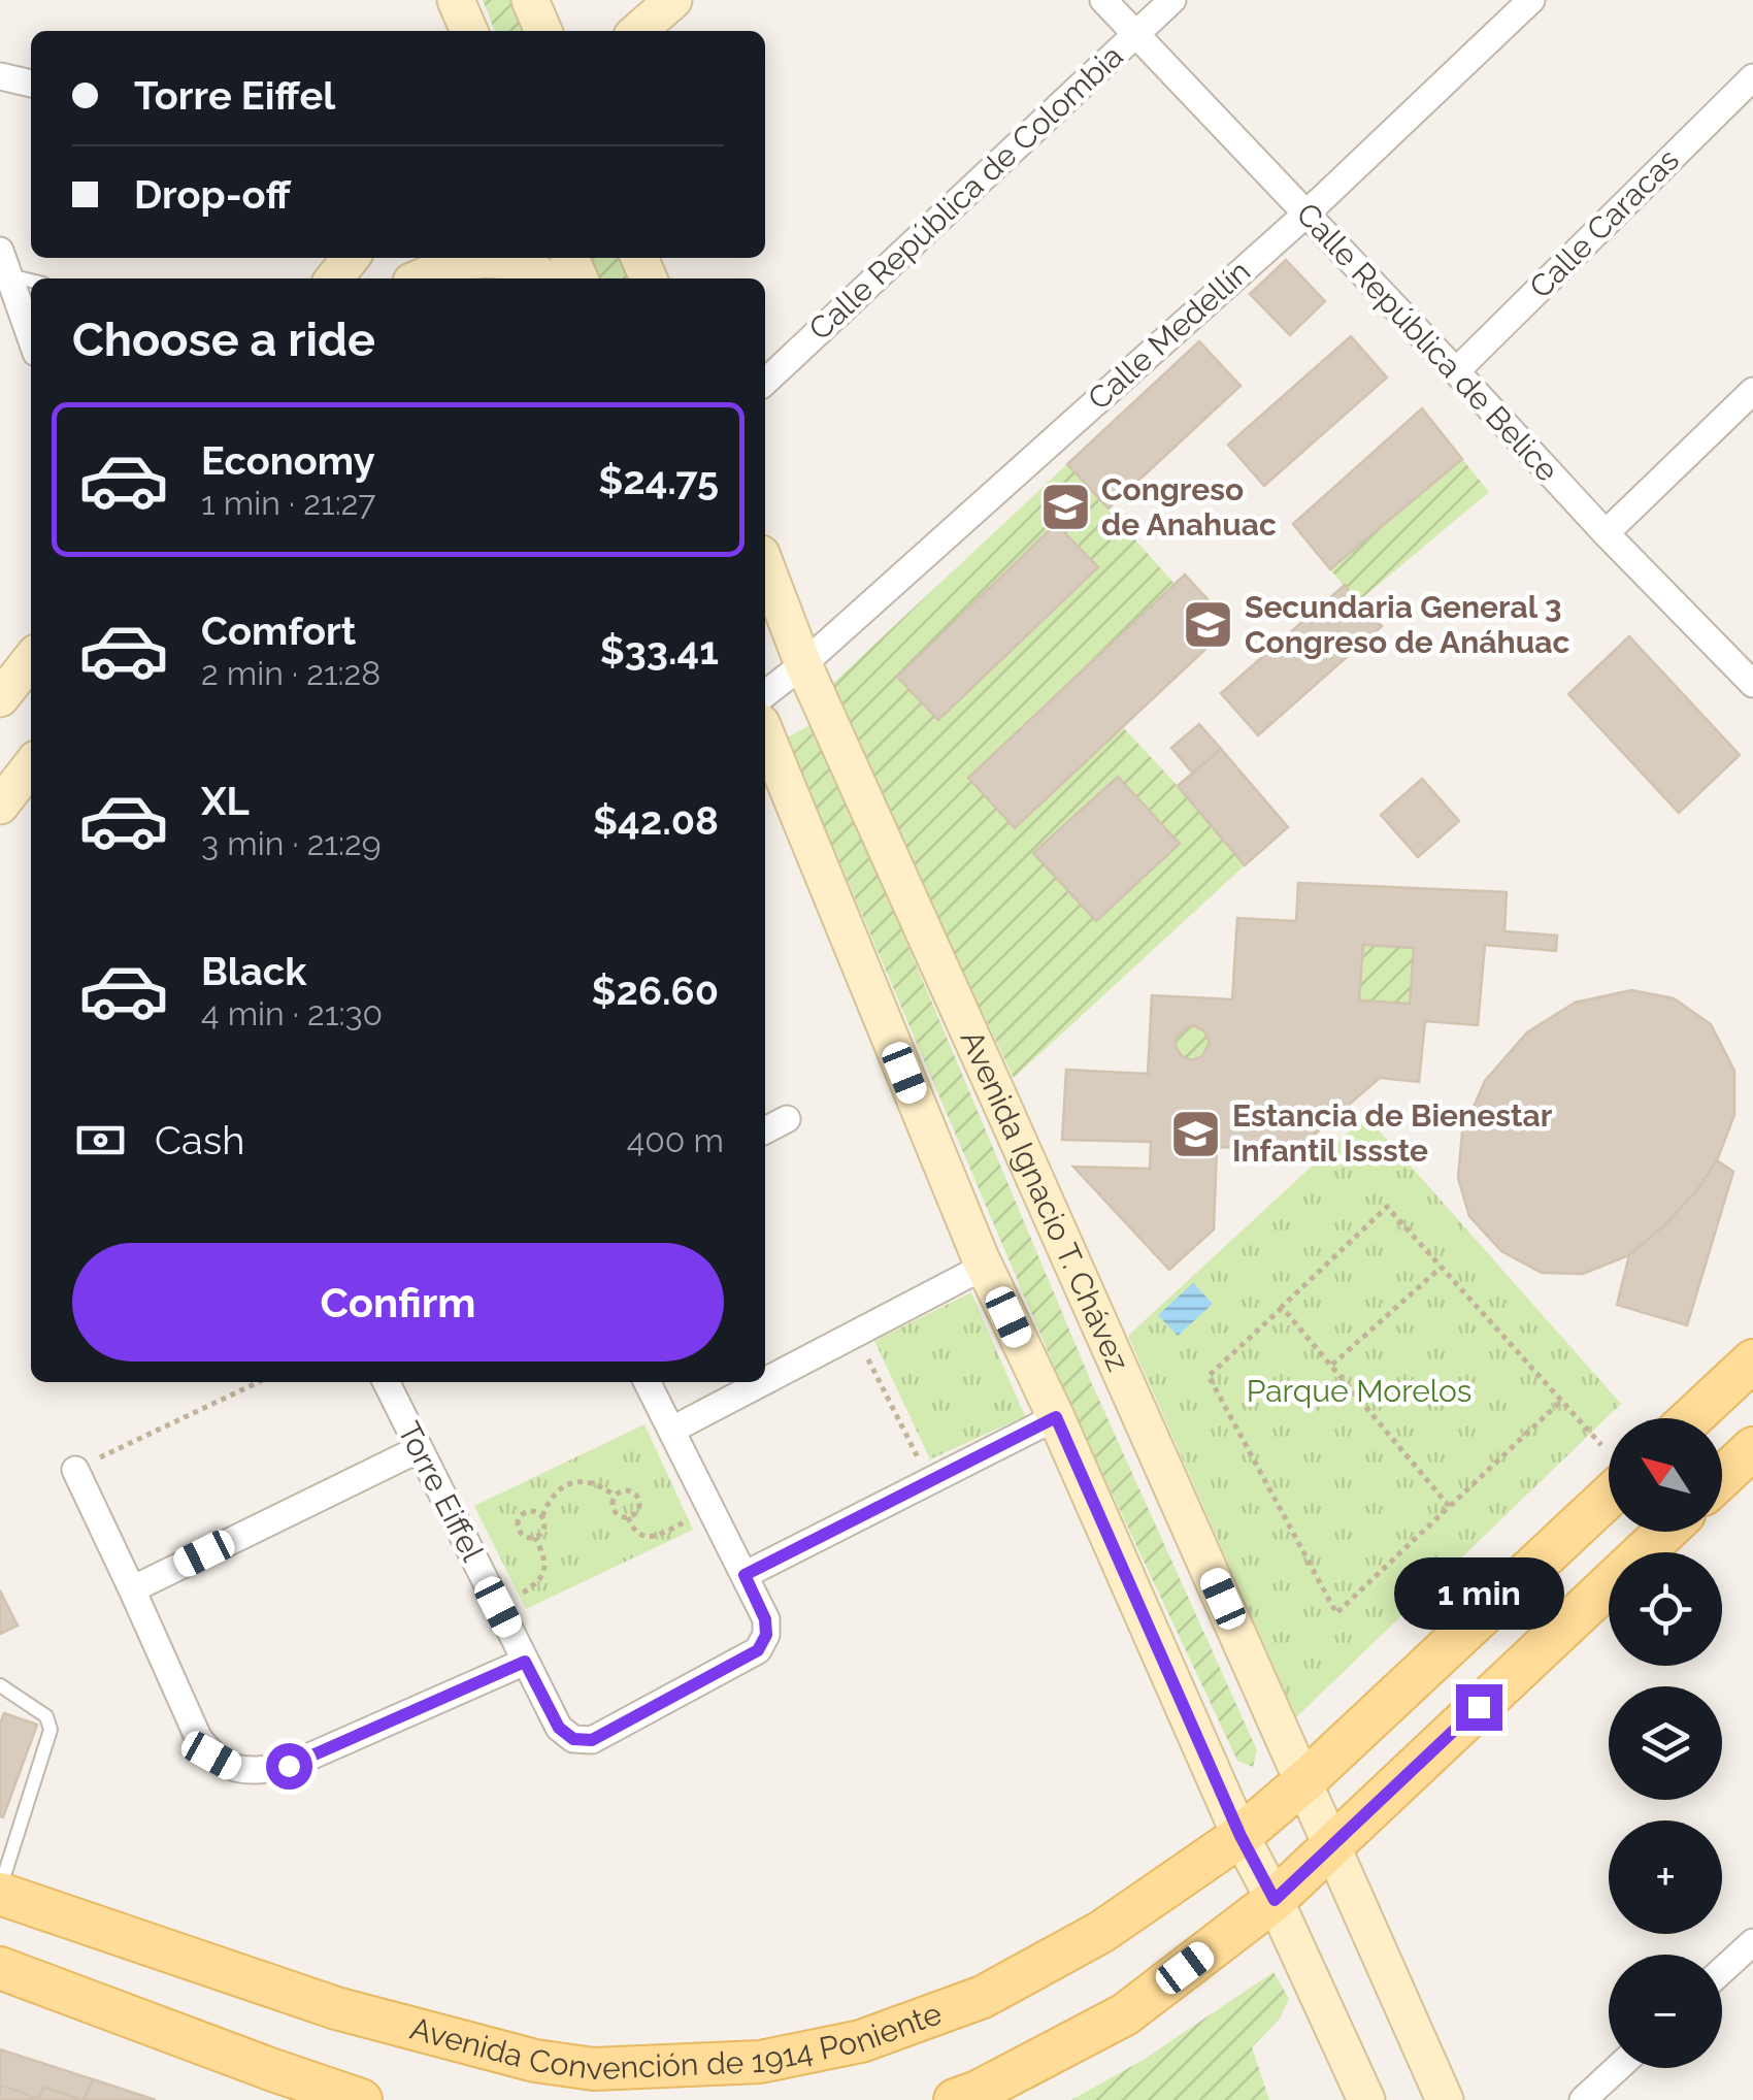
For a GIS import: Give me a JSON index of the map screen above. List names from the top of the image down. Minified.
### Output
{"streets":{"main road":["Avenida Ignacio T. Chávez","Avenida Convención de 1914 Poniente"],"street":["Calle República de Colombia","Calle Caracas","Calle Medellín","Calle República de Belice","Torre Eiffel"]},"crossings":[["Calle República de Colombia","Calle República de Belice"],["Calle Caracas","Calle República de Belice"],["Calle Medellín","Calle República de Belice"],["Calle Medellín","Avenida Ignacio T. Chávez"],["Avenida Ignacio T. Chávez","Avenida Convención de 1914 Poniente"]],"parks":["Parque Morelos"],"places":{"school or university":["Congreso de Anahuac","Secundaria General 3 Congreso de Anáhuac","Estancia de Bienestar Infantil Issste"]},"north":"top left","page":{"banner":["Torre Eiffel","Drop-off"],"heading":"Choose a ride","list":[{"name":"Economy","note":"1 min · 21:27","value":"$24.75"},{"name":"Comfort","note":"2 min · 21:28","value":"$33.41"},{"name":"XL","note":"3 min · 21:29","value":"$42.08"},{"name":"Black","note":"4 min · 21:30","value":"$26.60"}],"pay":["Cash","400 m"],"buttons":"Confirm","map_buttons":["+","−"],"bubble":"1 min"}}
